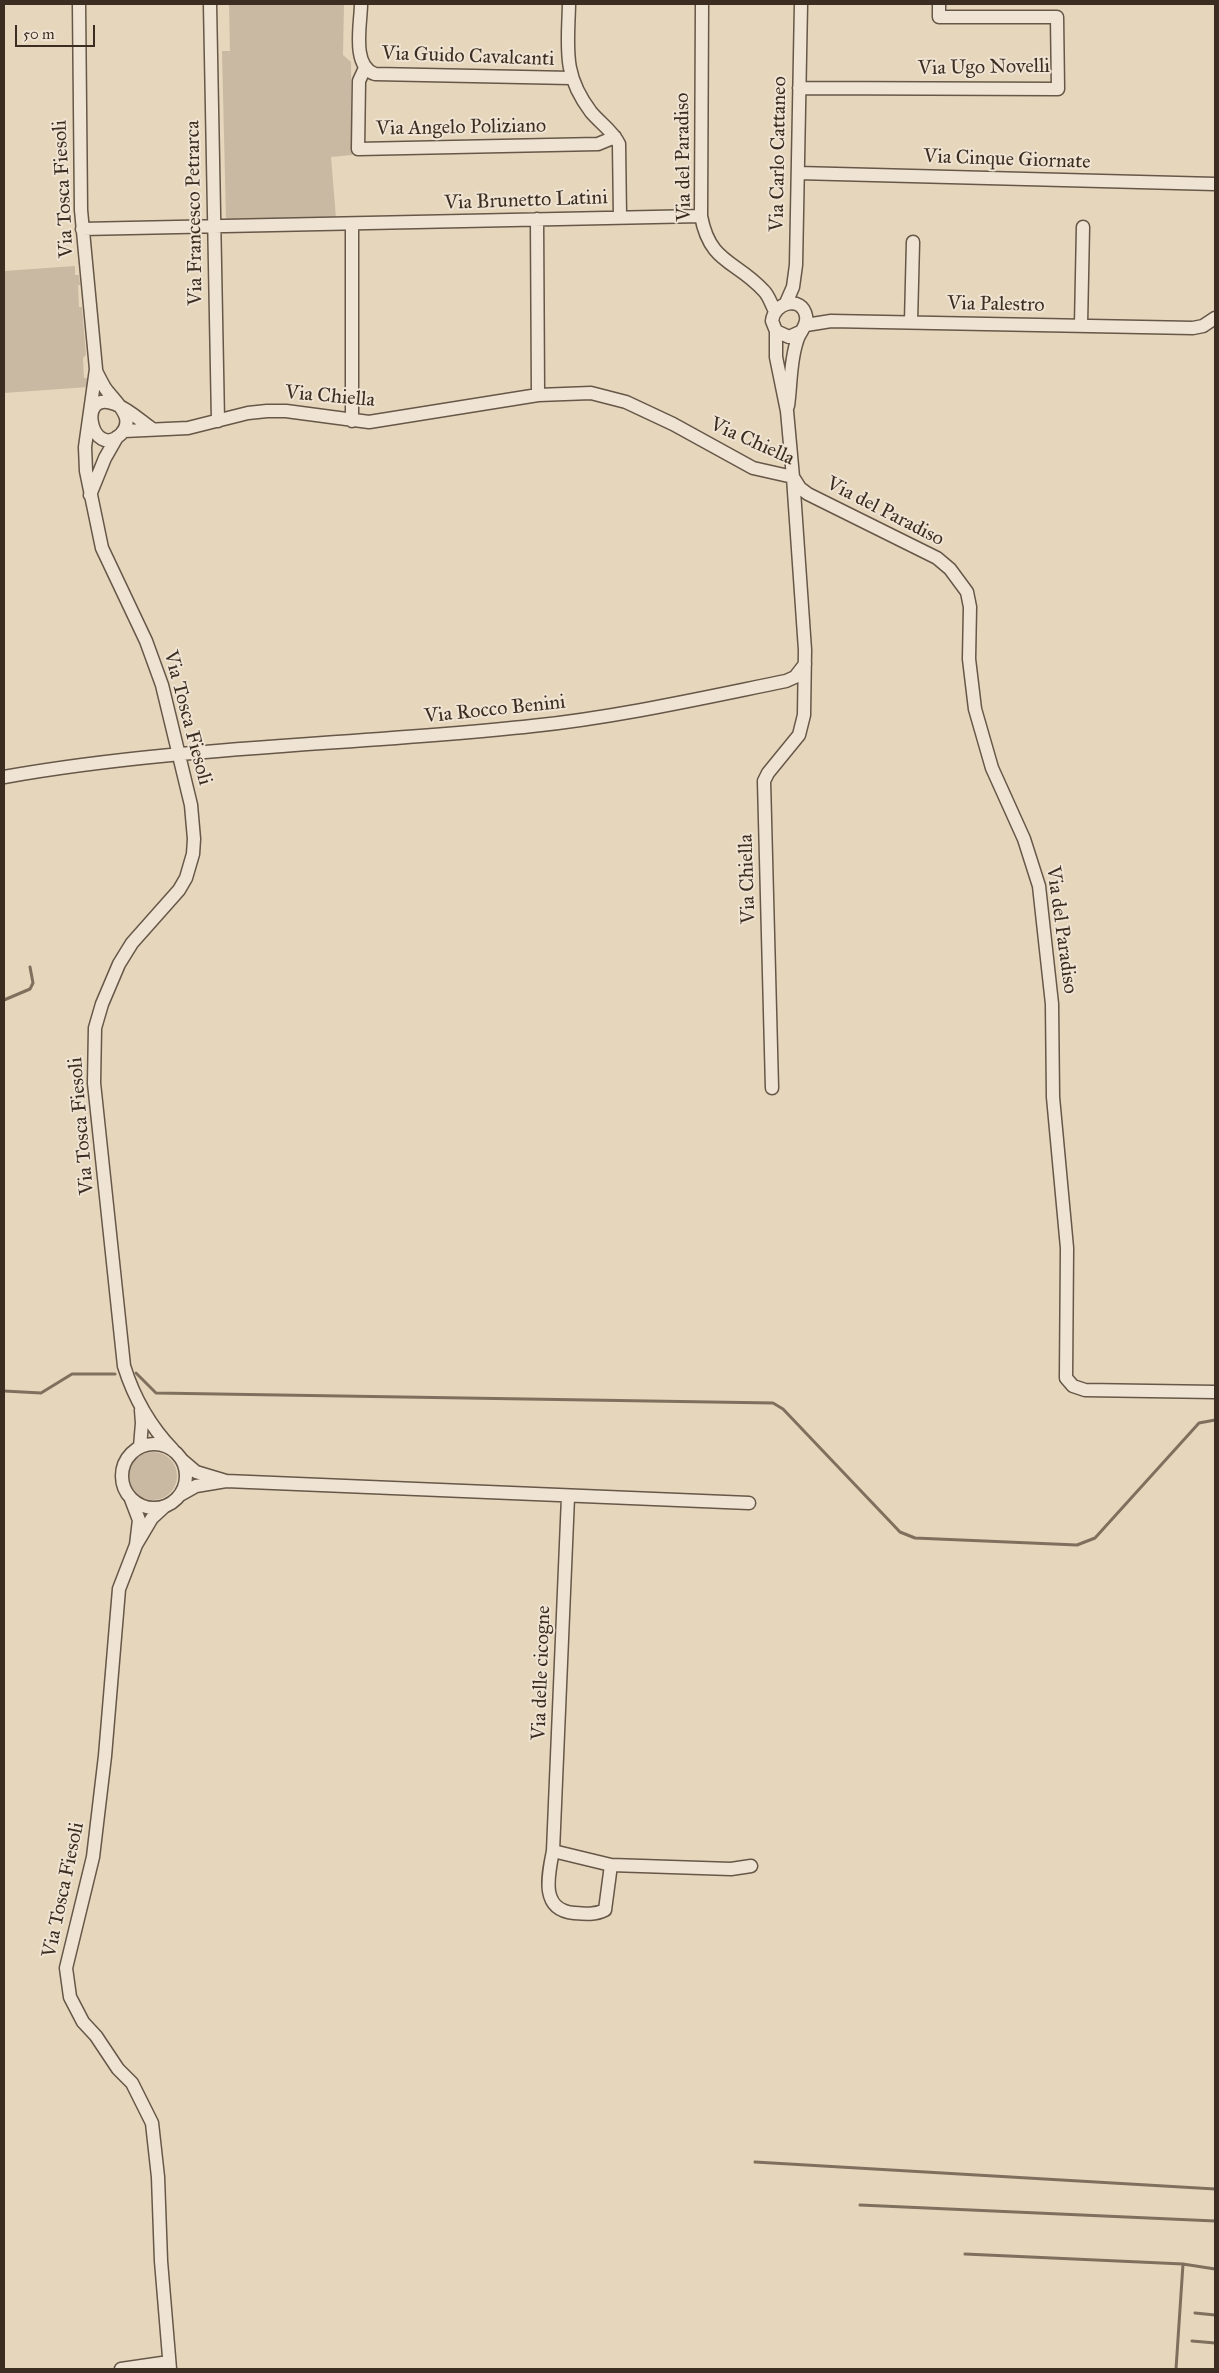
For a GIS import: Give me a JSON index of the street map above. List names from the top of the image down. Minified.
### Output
{"streets":{"street":["Via Guido Cavalcanti","Via Ugo Novelli","Via Angelo Poliziano","Via Carlo Cattaneo","Via del Paradiso","Via Cinque Giornate","Via Tosca Fiesoli","Via Brunetto Latini","Via Francesco Petrarca","Via Palestro","Via Chiella","Via Rocco Benini","Via delle cicogne"]},"crossings":[["Via Guido Cavalcanti","Via Angelo Poliziano"],["Via Ugo Novelli","Via Carlo Cattaneo"],["Via Carlo Cattaneo","Via del Paradiso"],["Via Carlo Cattaneo","Via Cinque Giornate"],["Via Carlo Cattaneo","Via Palestro"],["Via del Paradiso","Via Brunetto Latini"],["Via del Paradiso","Via Palestro"],["Via del Paradiso","Via Chiella"],["Via Tosca Fiesoli","Via Brunetto Latini"],["Via Tosca Fiesoli","Via Chiella"],["Via Tosca Fiesoli","Via Rocco Benini"],["Via Brunetto Latini","Via Francesco Petrarca"],["Via Francesco Petrarca","Via Chiella"],["Via Chiella","Via Rocco Benini"]],"scale_bar":"50 m"}
